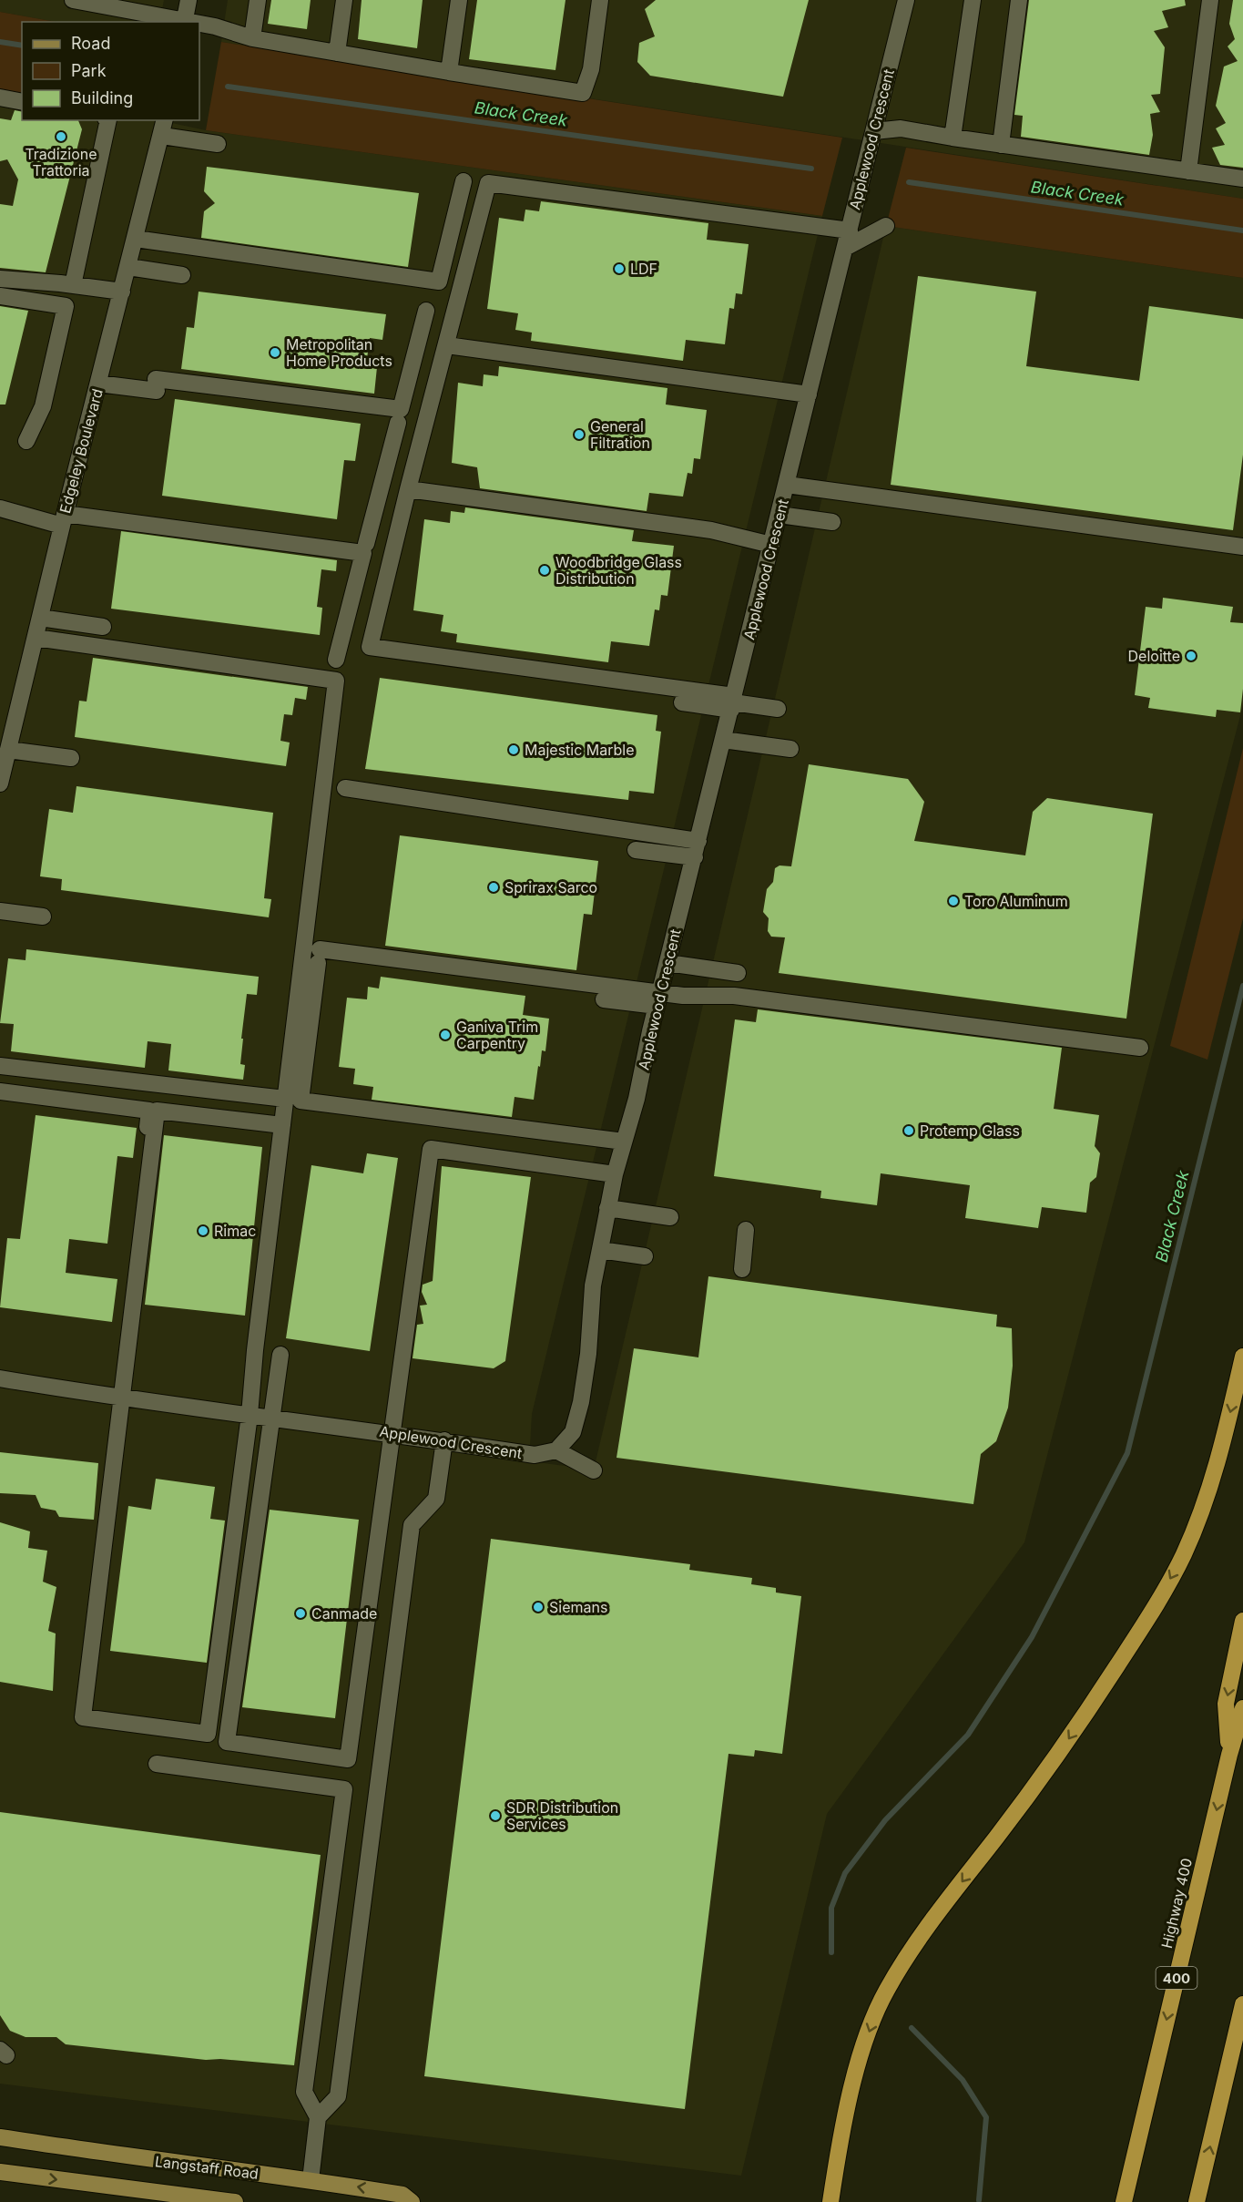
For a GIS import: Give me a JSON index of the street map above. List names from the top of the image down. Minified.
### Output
{"streets":{"highway":["Highway 400","400"],"main road":["Langstaff Road"],"street":["Applewood Crescent","Edgeley Boulevard"]},"water":["Black Creek"],"places":["Tradizione Trattoria","LDF","Metropolitan Home Products","General Filtration","Woodbridge Glass Distribution","Deloitte","Majestic Marble","Sprirax Sarco","Toro Aluminum","Ganiva Trim Carpentry","Protemp Glass","Rimac","Siemans","Canmade","SDR Distribution Services"],"legend":["Road","Park","Building"]}
